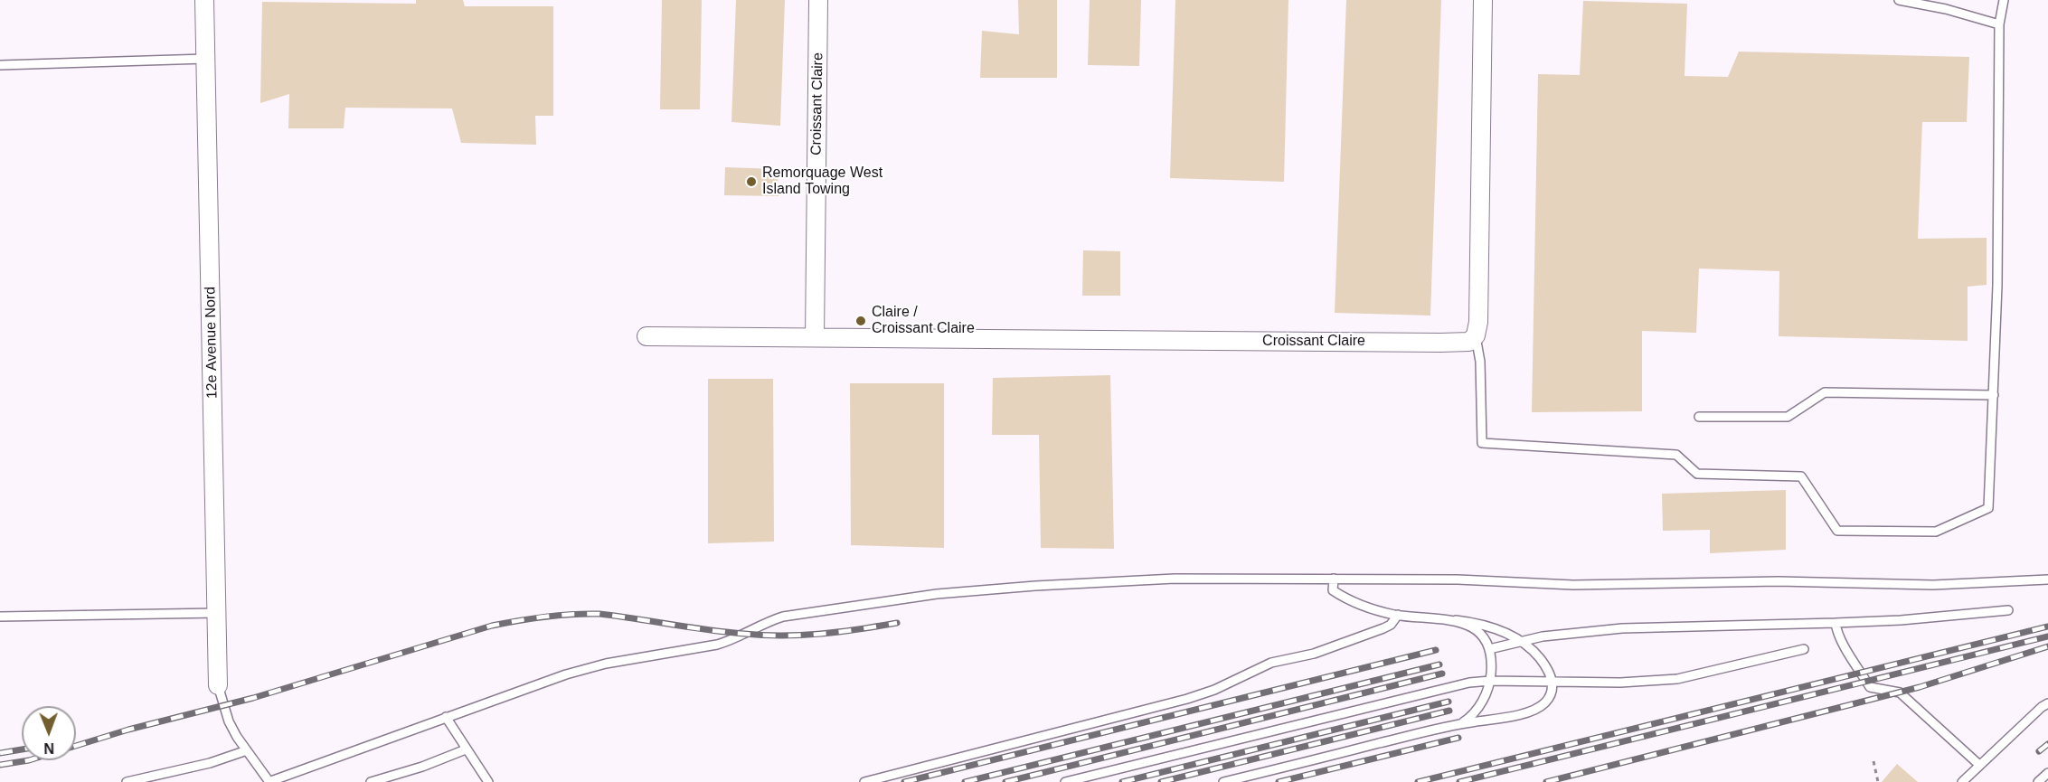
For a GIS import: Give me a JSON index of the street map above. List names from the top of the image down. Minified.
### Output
{"streets":{"street":["Croissant Claire","12e Avenue Nord"]},"places":["Remorquage West Island Towing","Claire / Croissant Claire"],"north":"bottom"}
